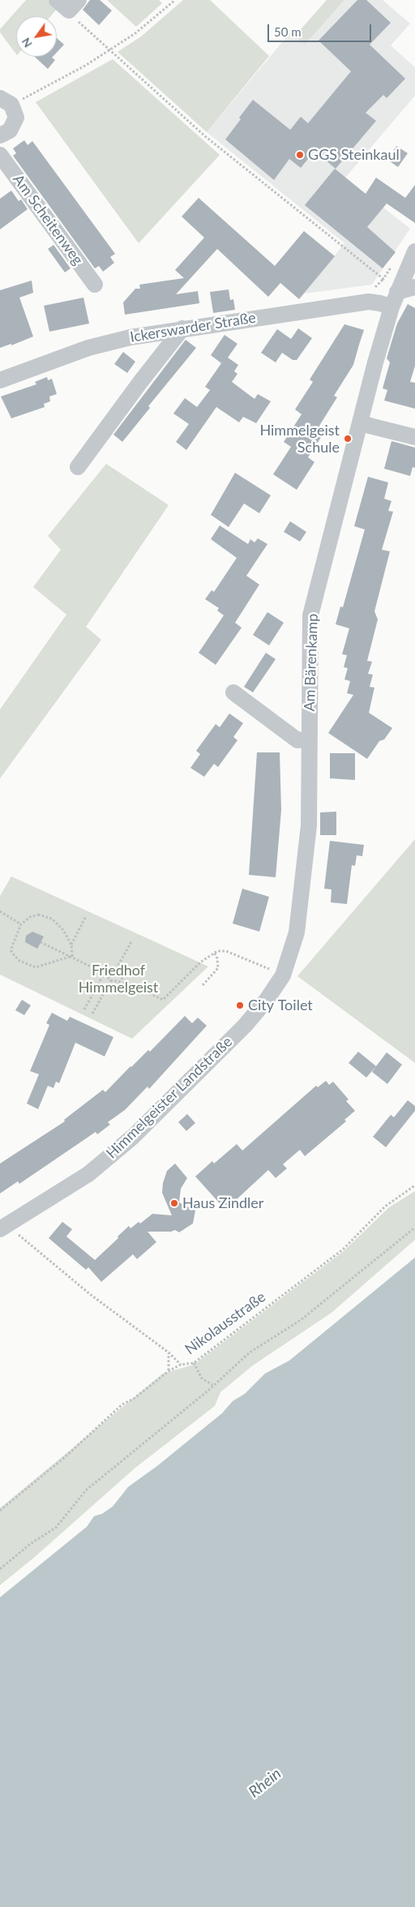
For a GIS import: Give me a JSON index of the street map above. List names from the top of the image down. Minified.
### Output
{"streets":{"street":["Am Scheitenweg","Ickerswarder Straße","Am Bärenkamp","Himmelgeister Landstraße"],"path":["Nikolausstraße"]},"crossings":[["Ickerswarder Straße","Am Bärenkamp"],["Am Bärenkamp","Himmelgeister Landstraße"],["Himmelgeister Landstraße","Nikolausstraße"]],"water":["Rhein"],"parks":["Friedhof Himmelgeist"],"places":["GGS Steinkaul","Himmelgeist Schule","City Toilet","Haus Zindler"],"scale_bar":"50 m","north":"bottom left"}
